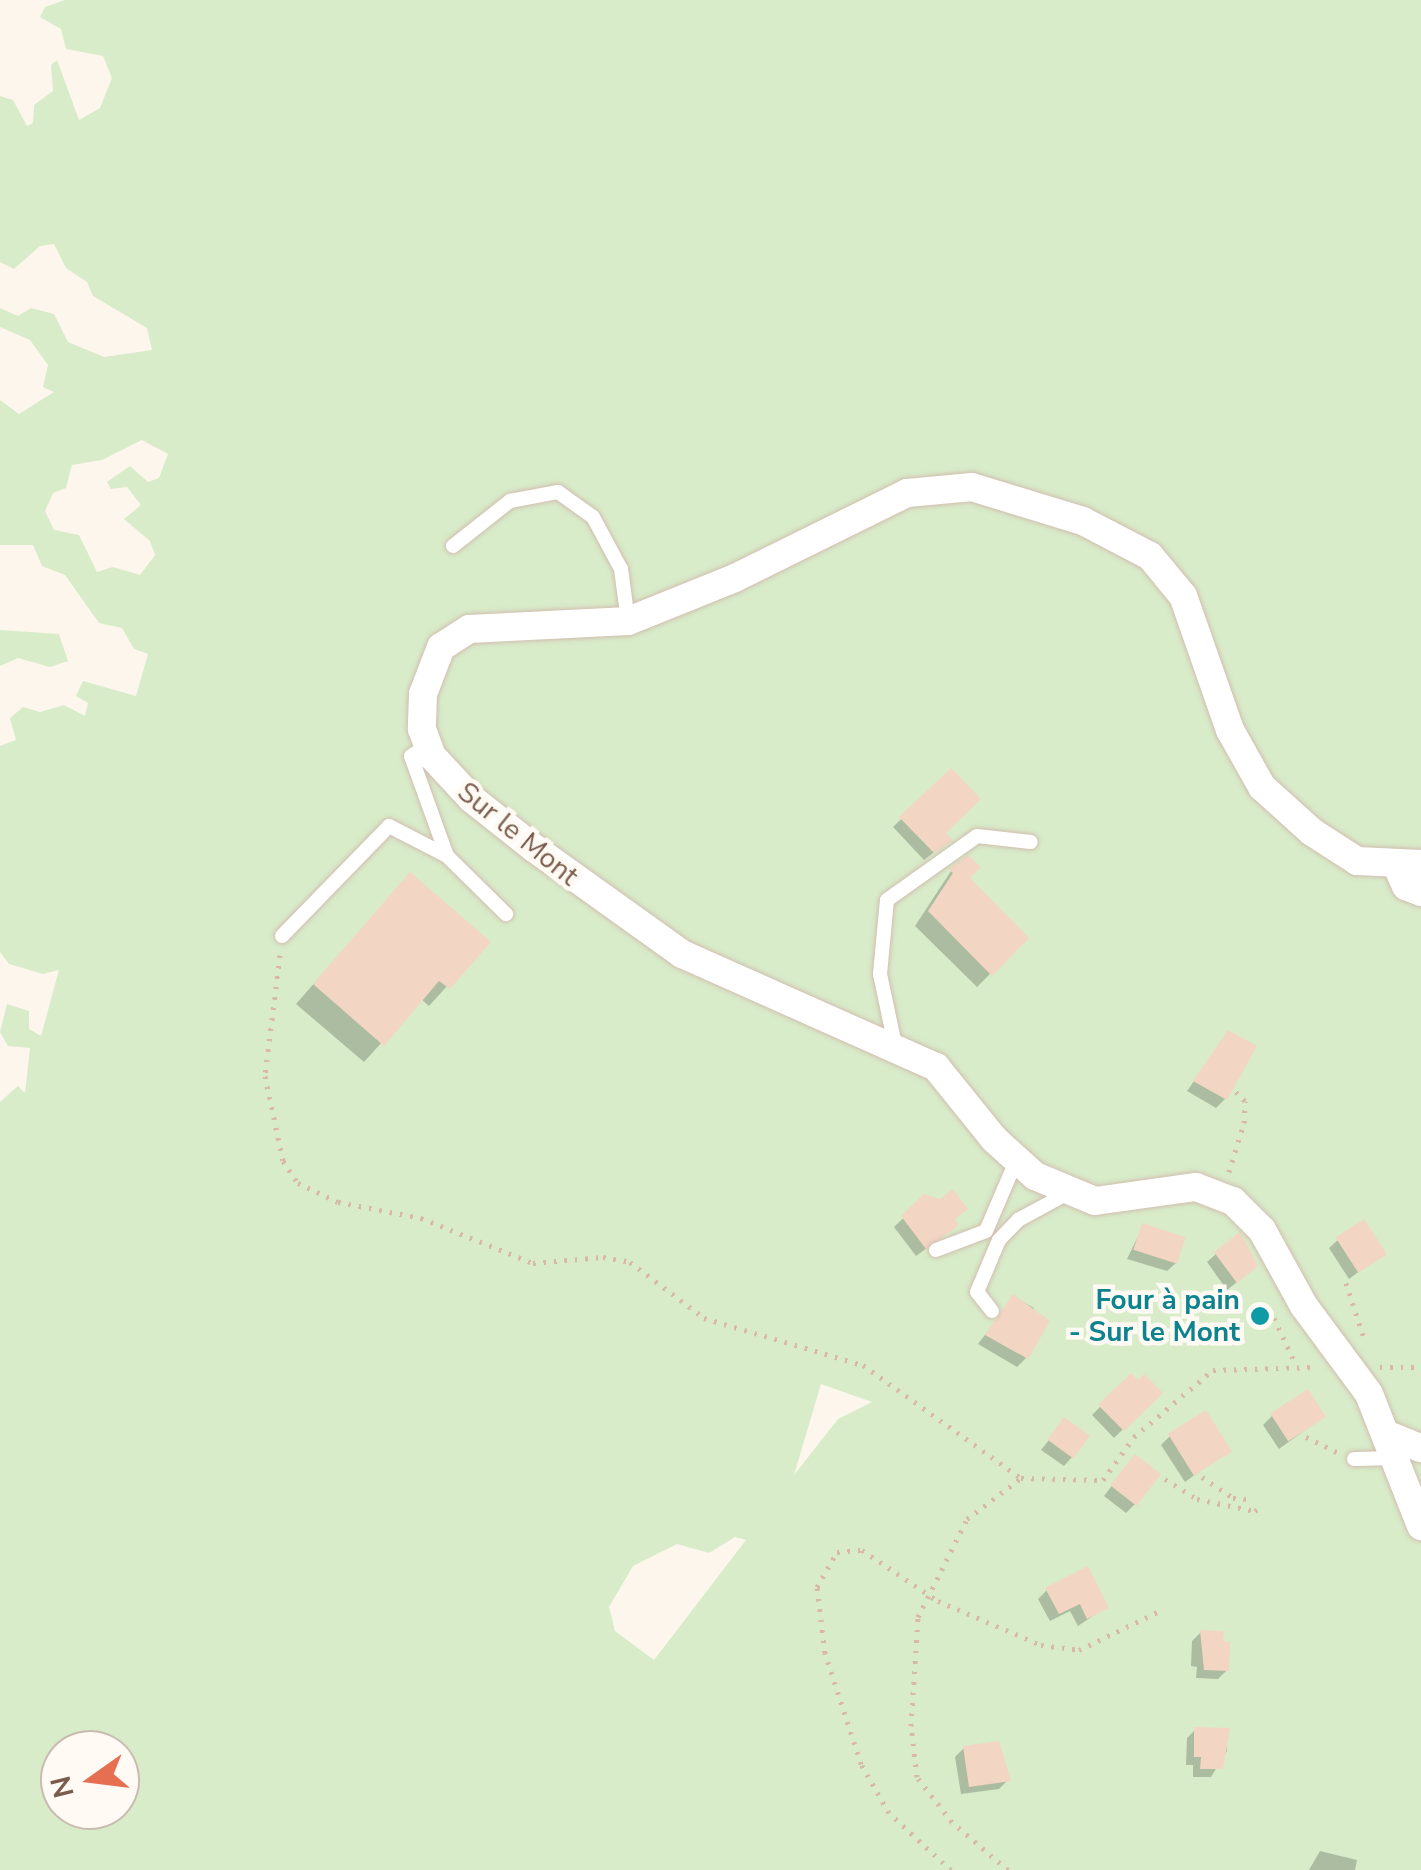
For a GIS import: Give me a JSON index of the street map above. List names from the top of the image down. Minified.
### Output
{"streets":{"street":["Sur le Mont"]},"places":["Four à pain - Sur le Mont"],"north":"left"}
